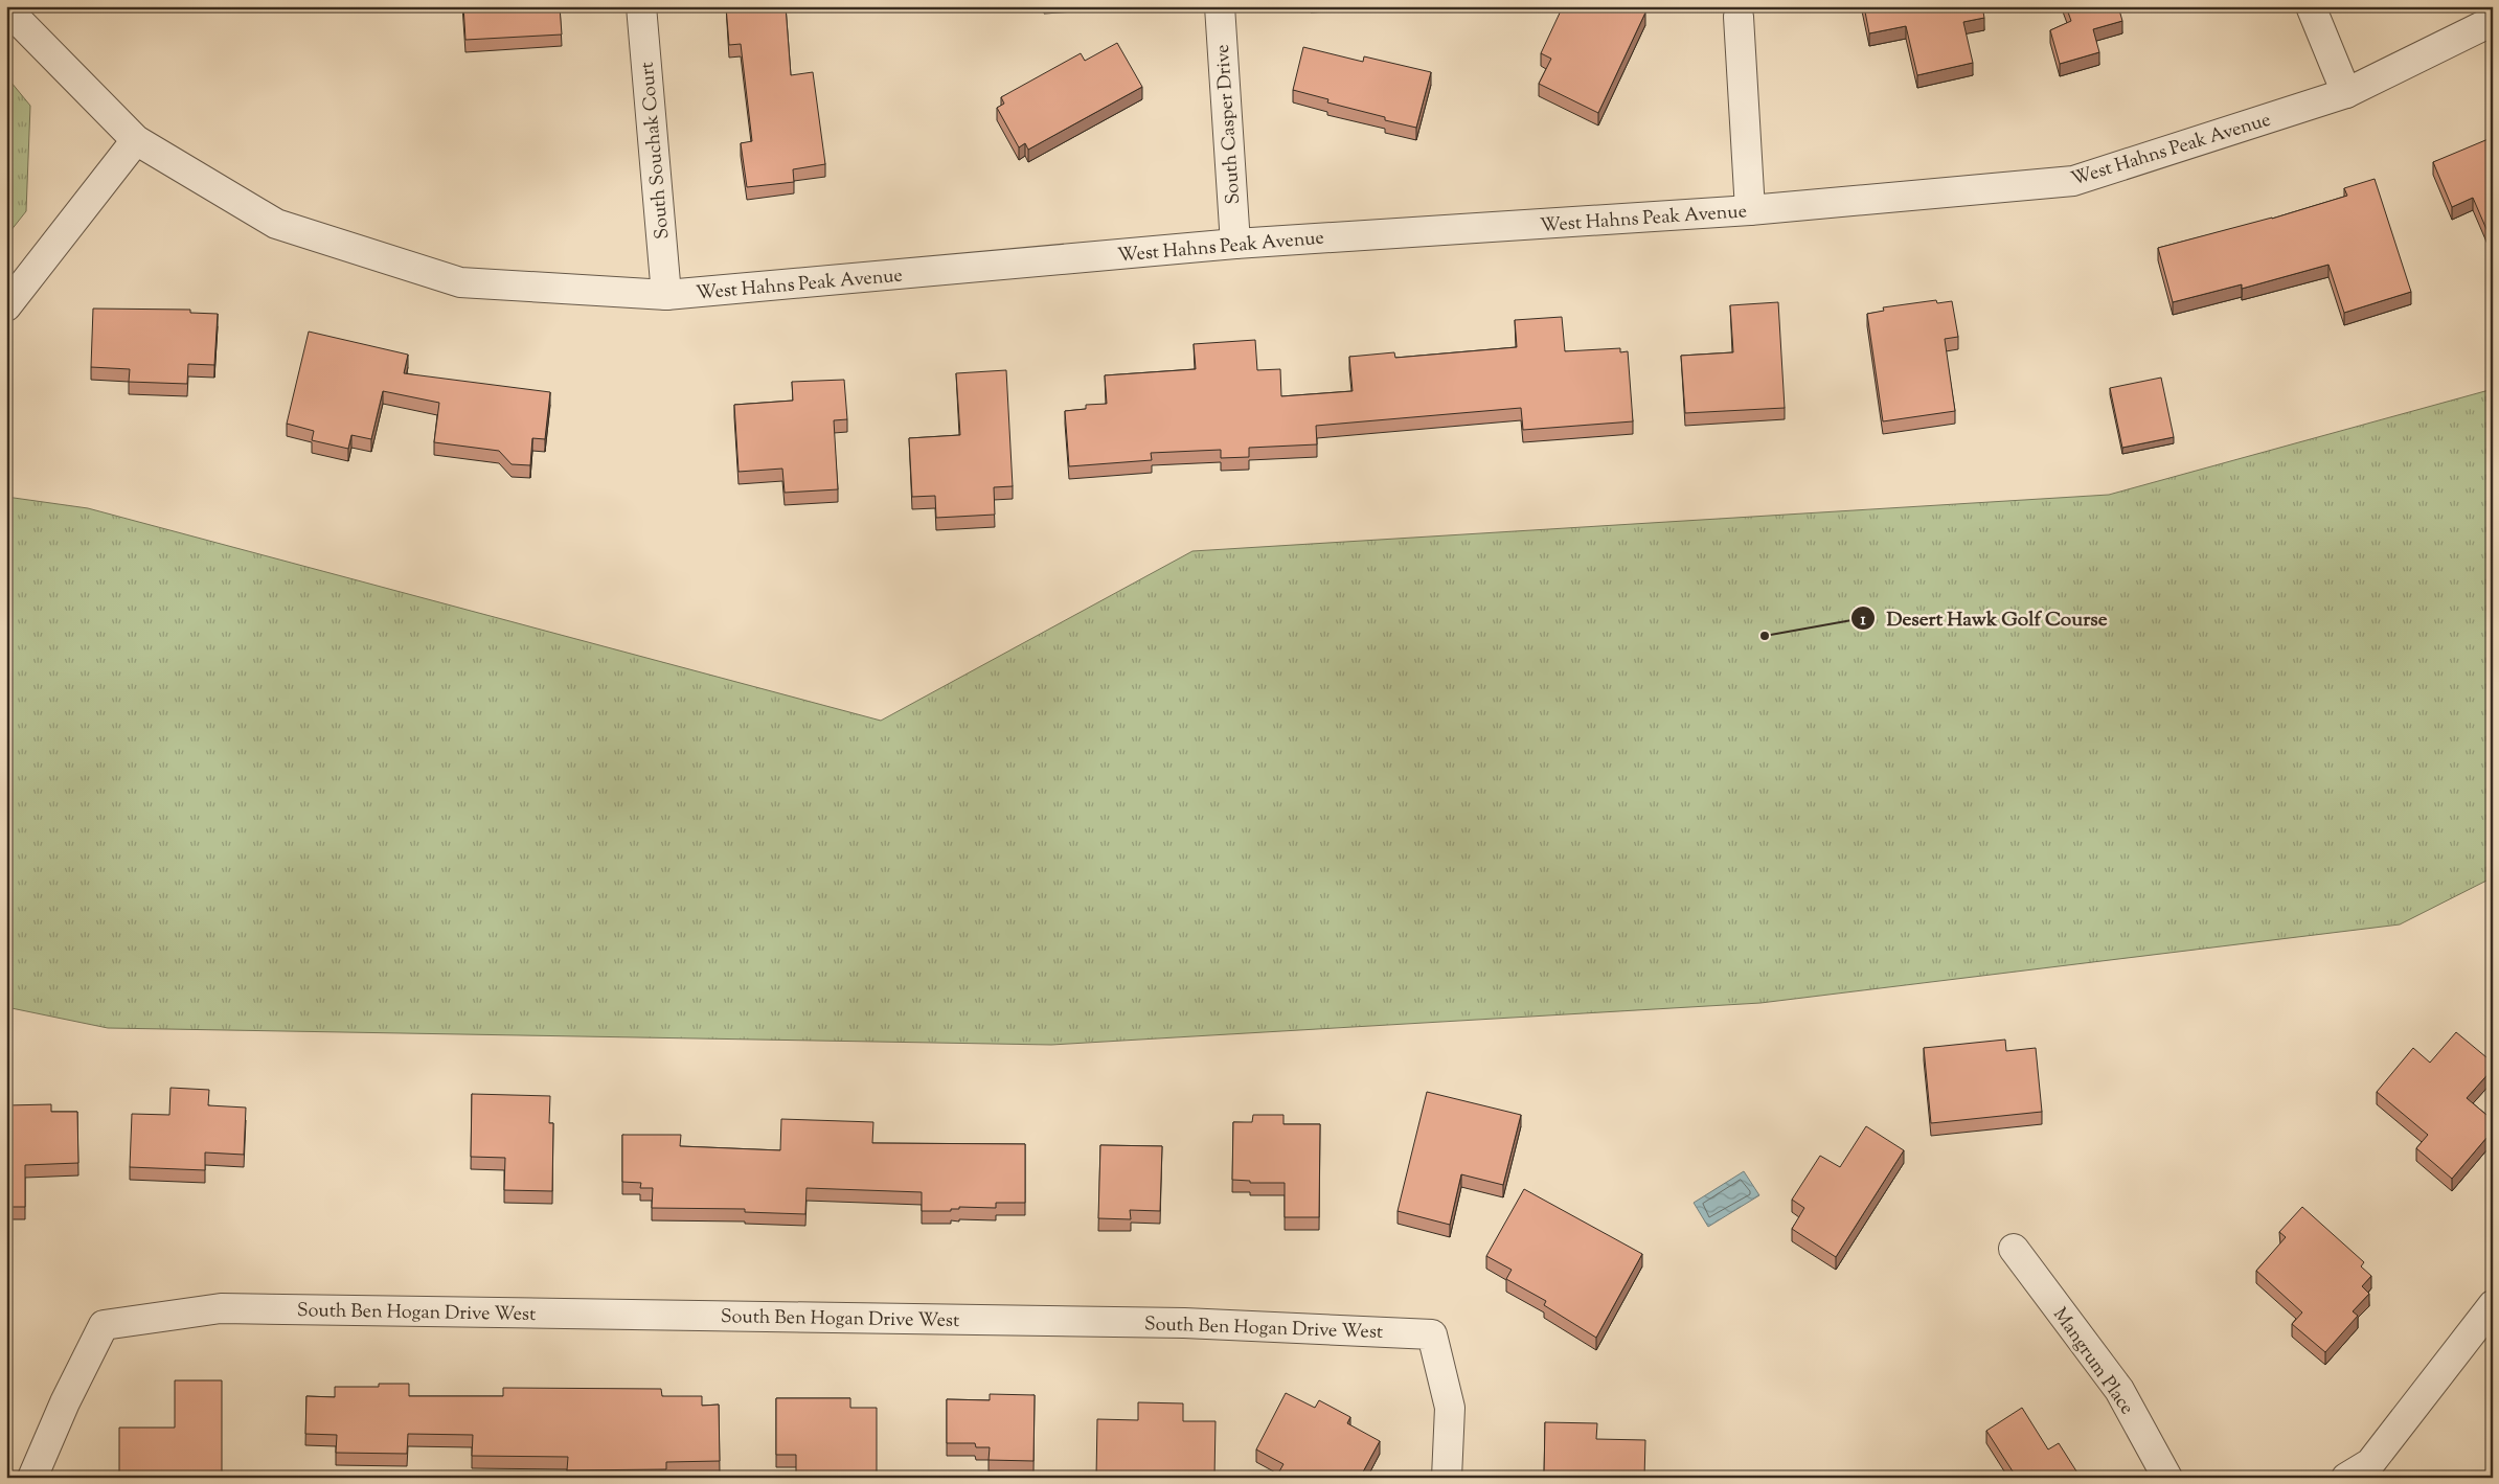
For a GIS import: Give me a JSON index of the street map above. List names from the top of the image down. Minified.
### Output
{"streets":{"street":["South Casper Drive","West Hahns Peak Avenue","South Souchak Court","South Ben Hogan Drive West","Mangrum Place"]},"crossings":[["South Casper Drive","West Hahns Peak Avenue"],["West Hahns Peak Avenue","South Souchak Court"]],"places":["Desert Hawk Golf Course"]}
